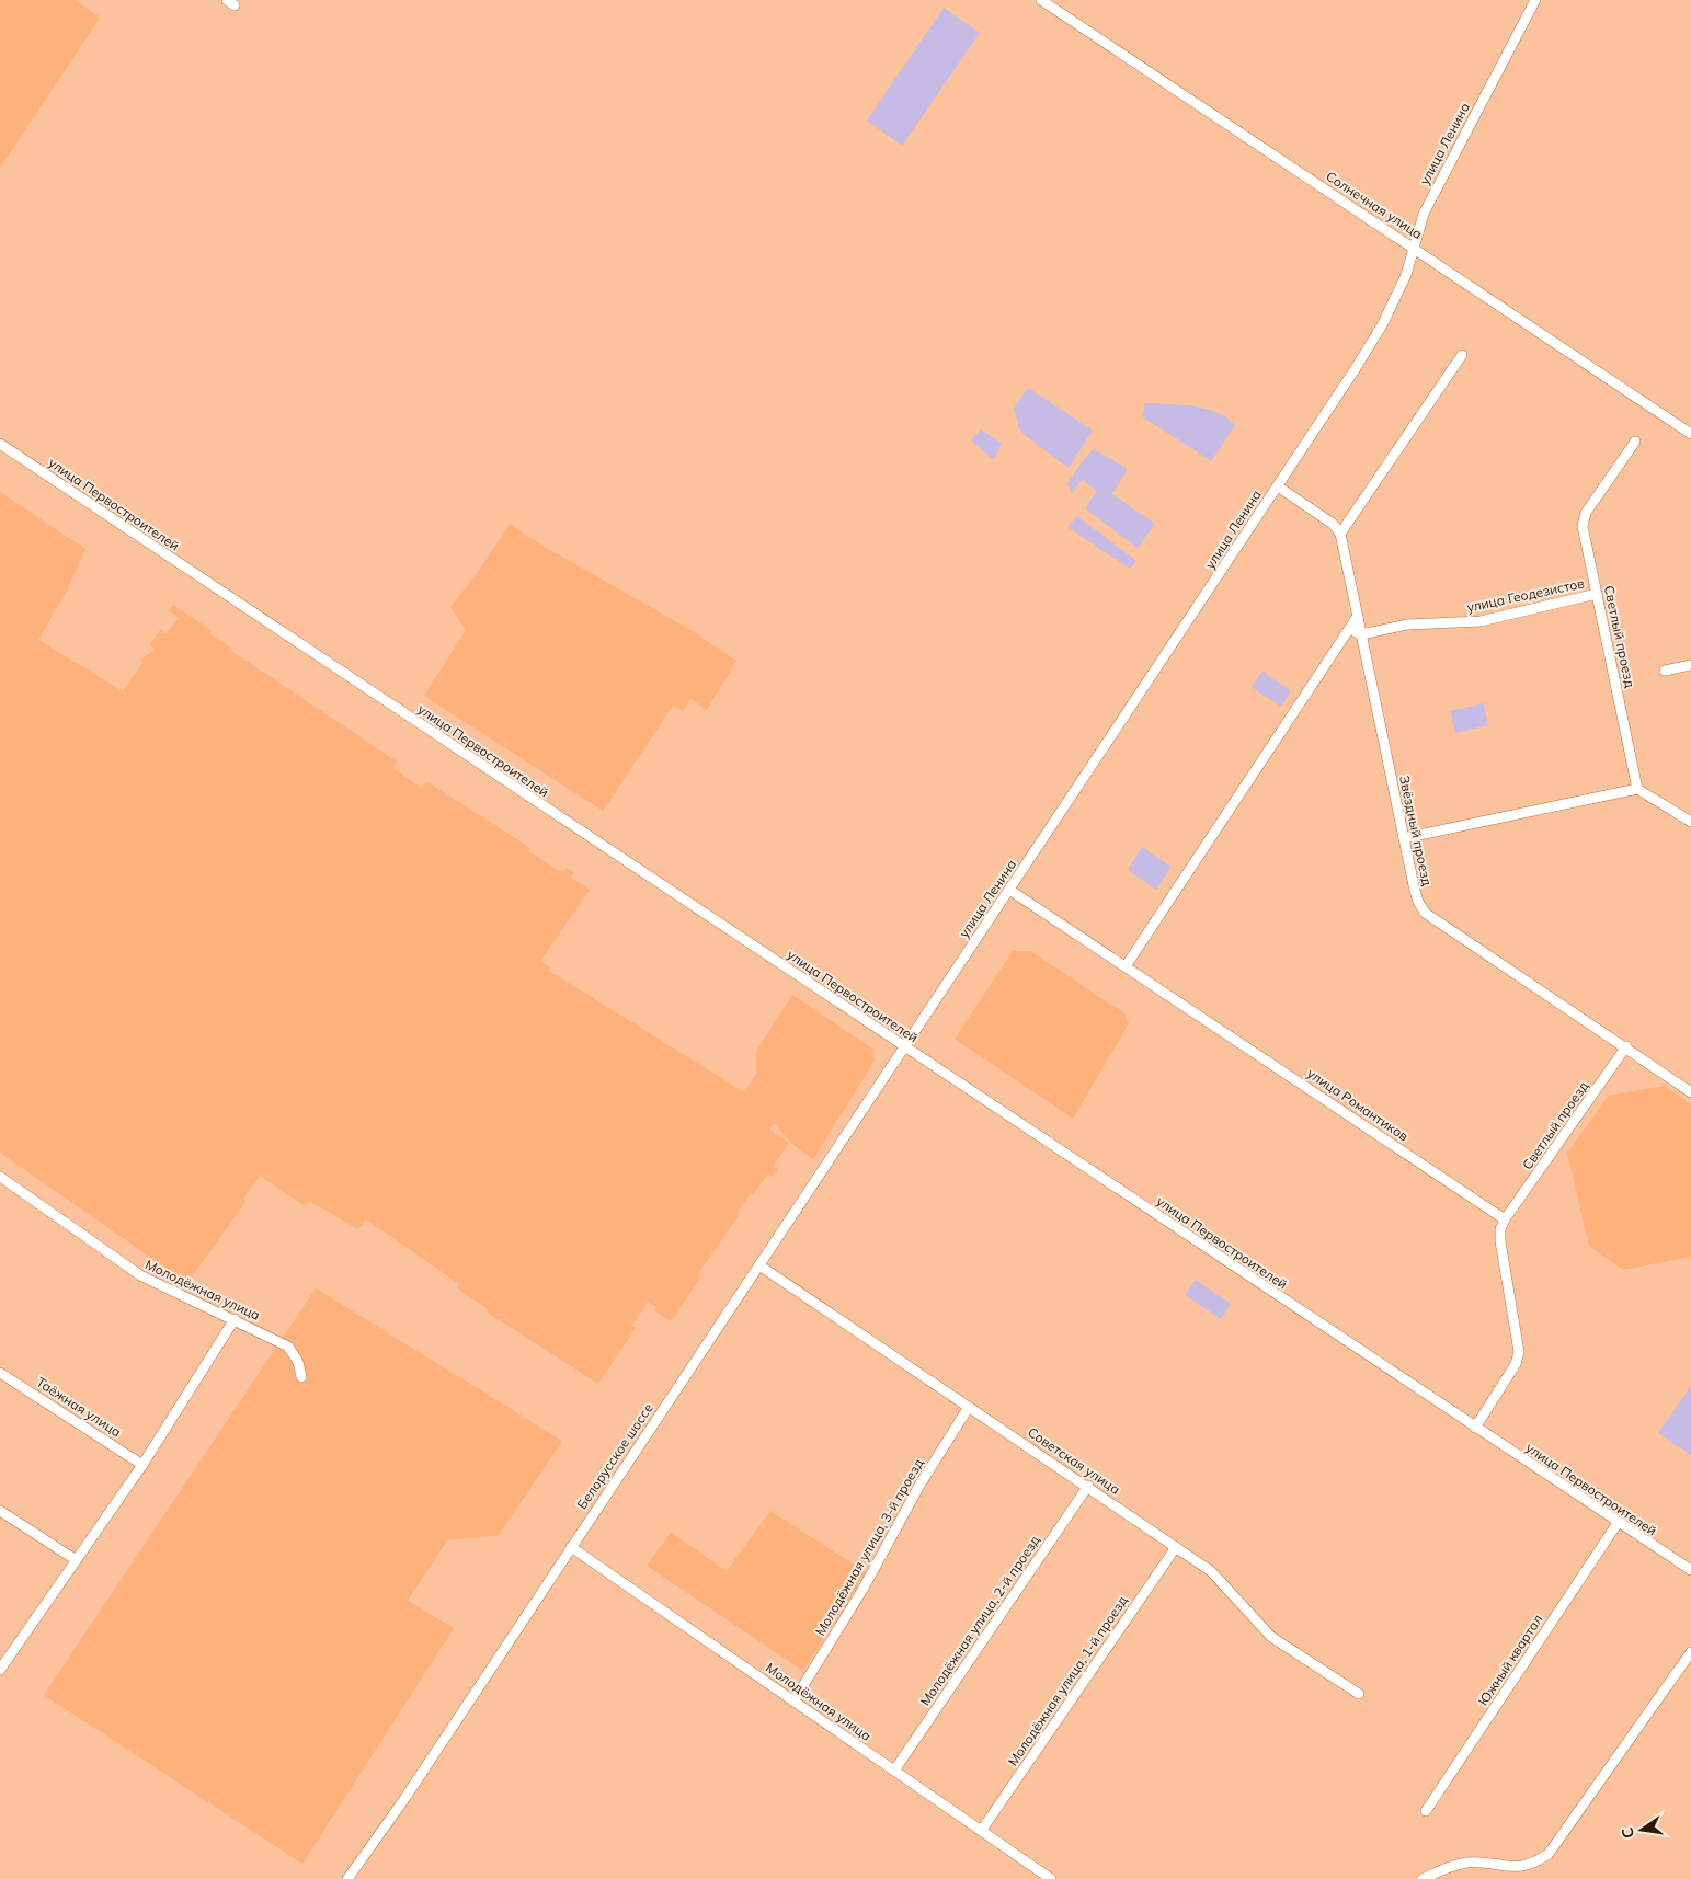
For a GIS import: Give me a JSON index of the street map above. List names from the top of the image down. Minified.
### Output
{"streets":{"street":["улица Ленина","Солнечная улица","улица Первостроителей","улица Геодезистов","Светлый проезд","Звёздный проезд","улица Романтиков","Молодёжная улица","Таёжная улица","Белорусское шоссе","Советская улица","Молодёжная улица, 3-й проезд","Молодёжная улица, 2-й проезд","Южный квартал","Молодёжная улица, 1-й проезд"]},"crossings":[["улица Ленина","Солнечная улица"],["улица Ленина","улица Первостроителей"],["улица Ленина","улица Романтиков"],["улица Ленина","Белорусское шоссе"],["улица Первостроителей","Белорусское шоссе"],["улица Первостроителей","Южный квартал"],["улица Геодезистов","Светлый проезд"],["улица Геодезистов","Звёздный проезд"],["Светлый проезд","Звёздный проезд"],["Светлый проезд","улица Романтиков"],["Молодёжная улица","Белорусское шоссе"],["Молодёжная улица","Молодёжная улица, 3-й проезд"],["Молодёжная улица","Молодёжная улица, 2-й проезд"],["Молодёжная улица","Молодёжная улица, 1-й проезд"],["Белорусское шоссе","Советская улица"],["Советская улица","Молодёжная улица, 3-й проезд"],["Советская улица","Молодёжная улица, 2-й проезд"],["Советская улица","Молодёжная улица, 1-й проезд"]],"north":"left"}
